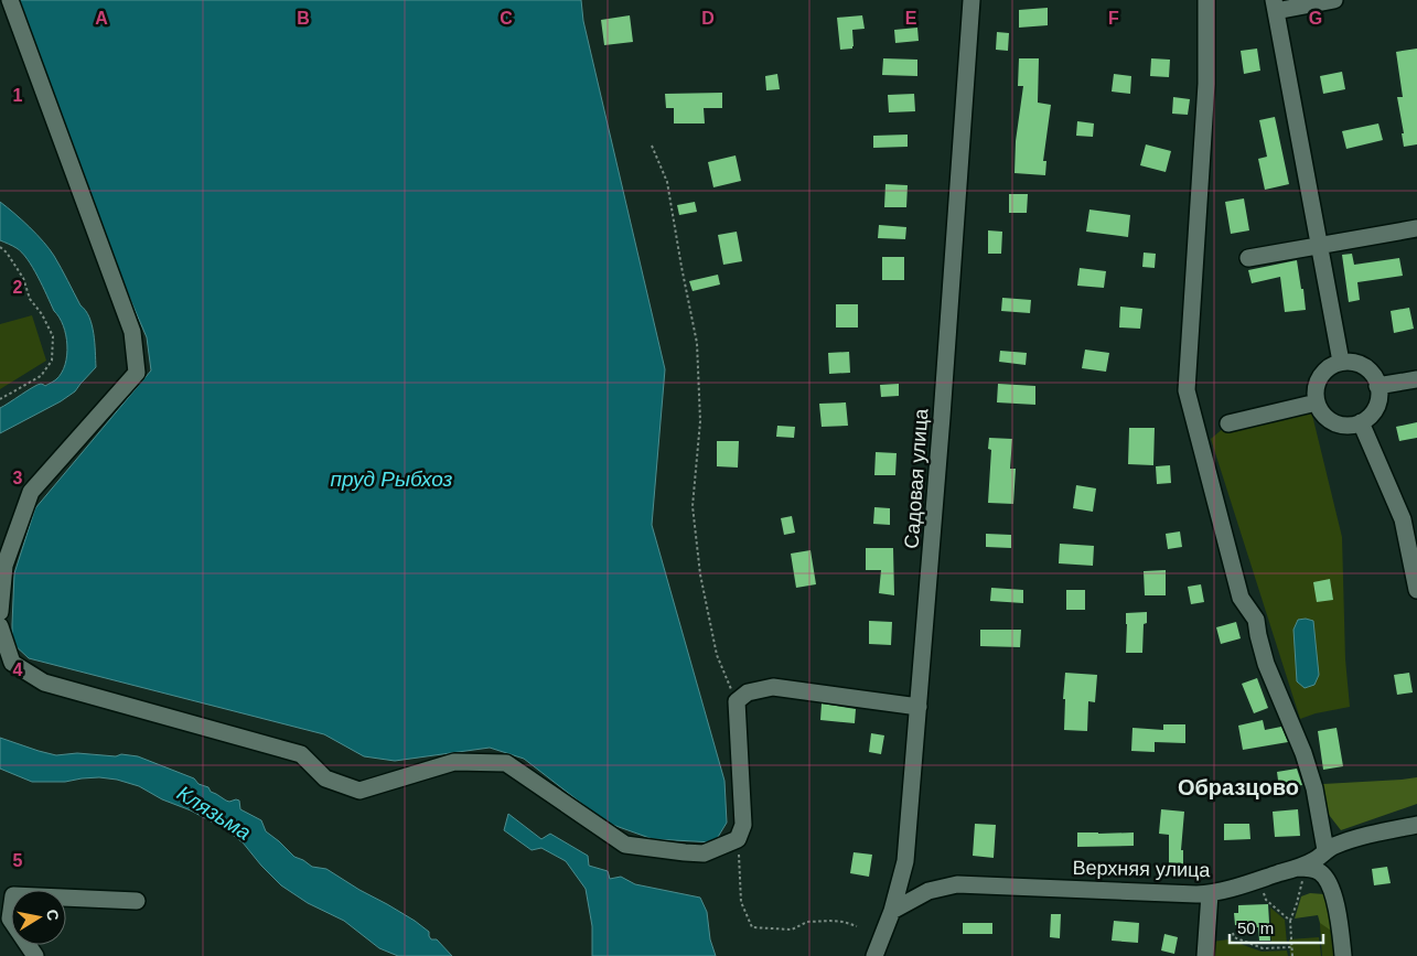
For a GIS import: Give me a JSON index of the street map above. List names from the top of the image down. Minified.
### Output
{"streets":{"street":["Садовая улица","Верхняя улица"]},"crossings":[["Садовая улица","Верхняя улица"]],"districts":["Образцово"],"water":["пруд Рыбхоз","Клязьма"],"scale_bar":"50 m","north":"right","grid":{"columns":["A","B","C","D","E","F","G"],"rows":["1","2","3","4","5"]}}
